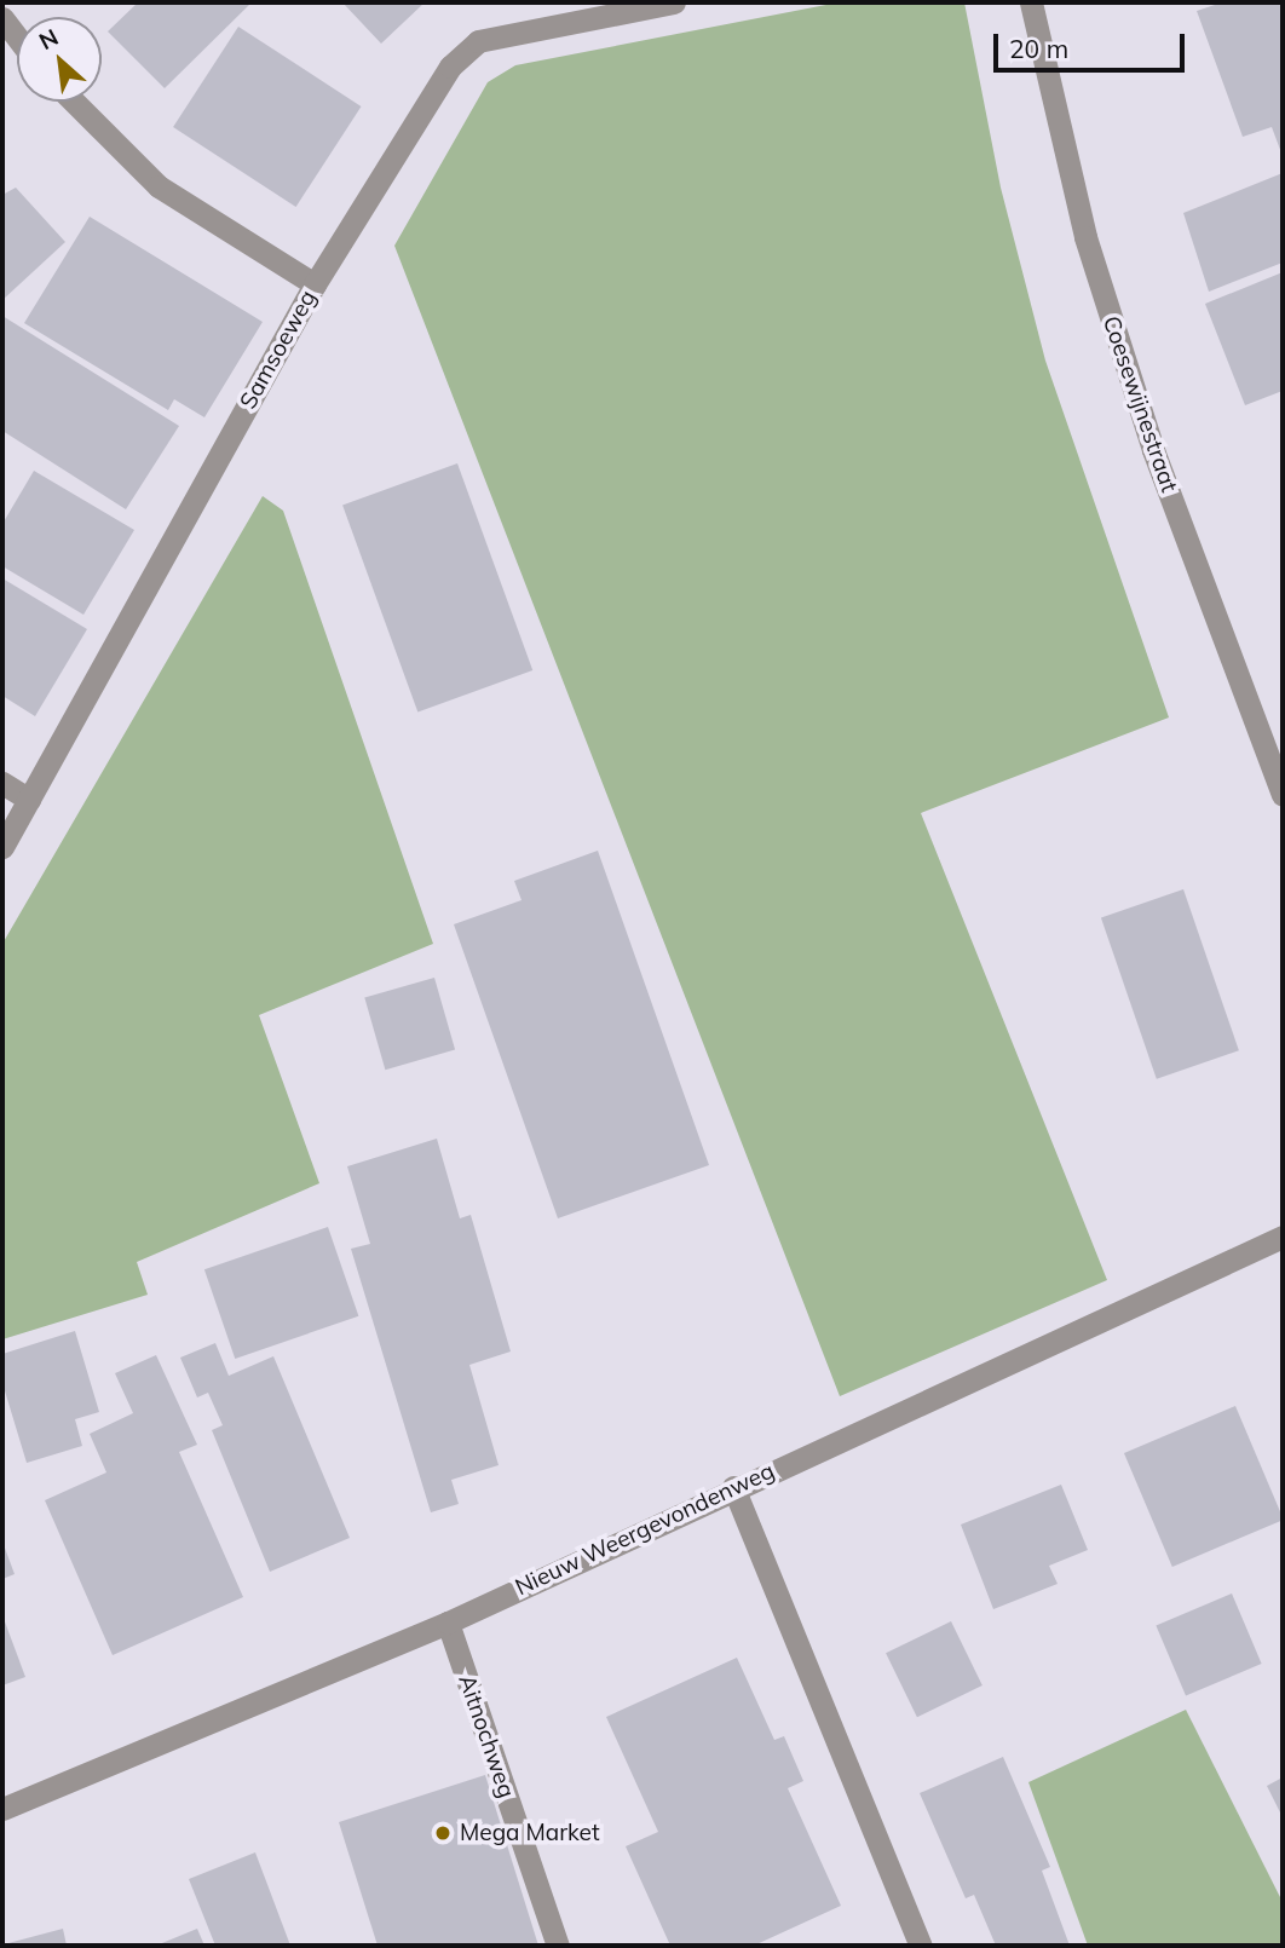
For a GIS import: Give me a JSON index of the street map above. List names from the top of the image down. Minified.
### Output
{"streets":{"street":["Samsoeweg","Coesewijnestraat","Nieuw Weergevondenweg","Aitnochweg"]},"crossings":[["Nieuw Weergevondenweg","Aitnochweg"]],"places":["Mega Market"],"scale_bar":"20 m","north":"top left"}
